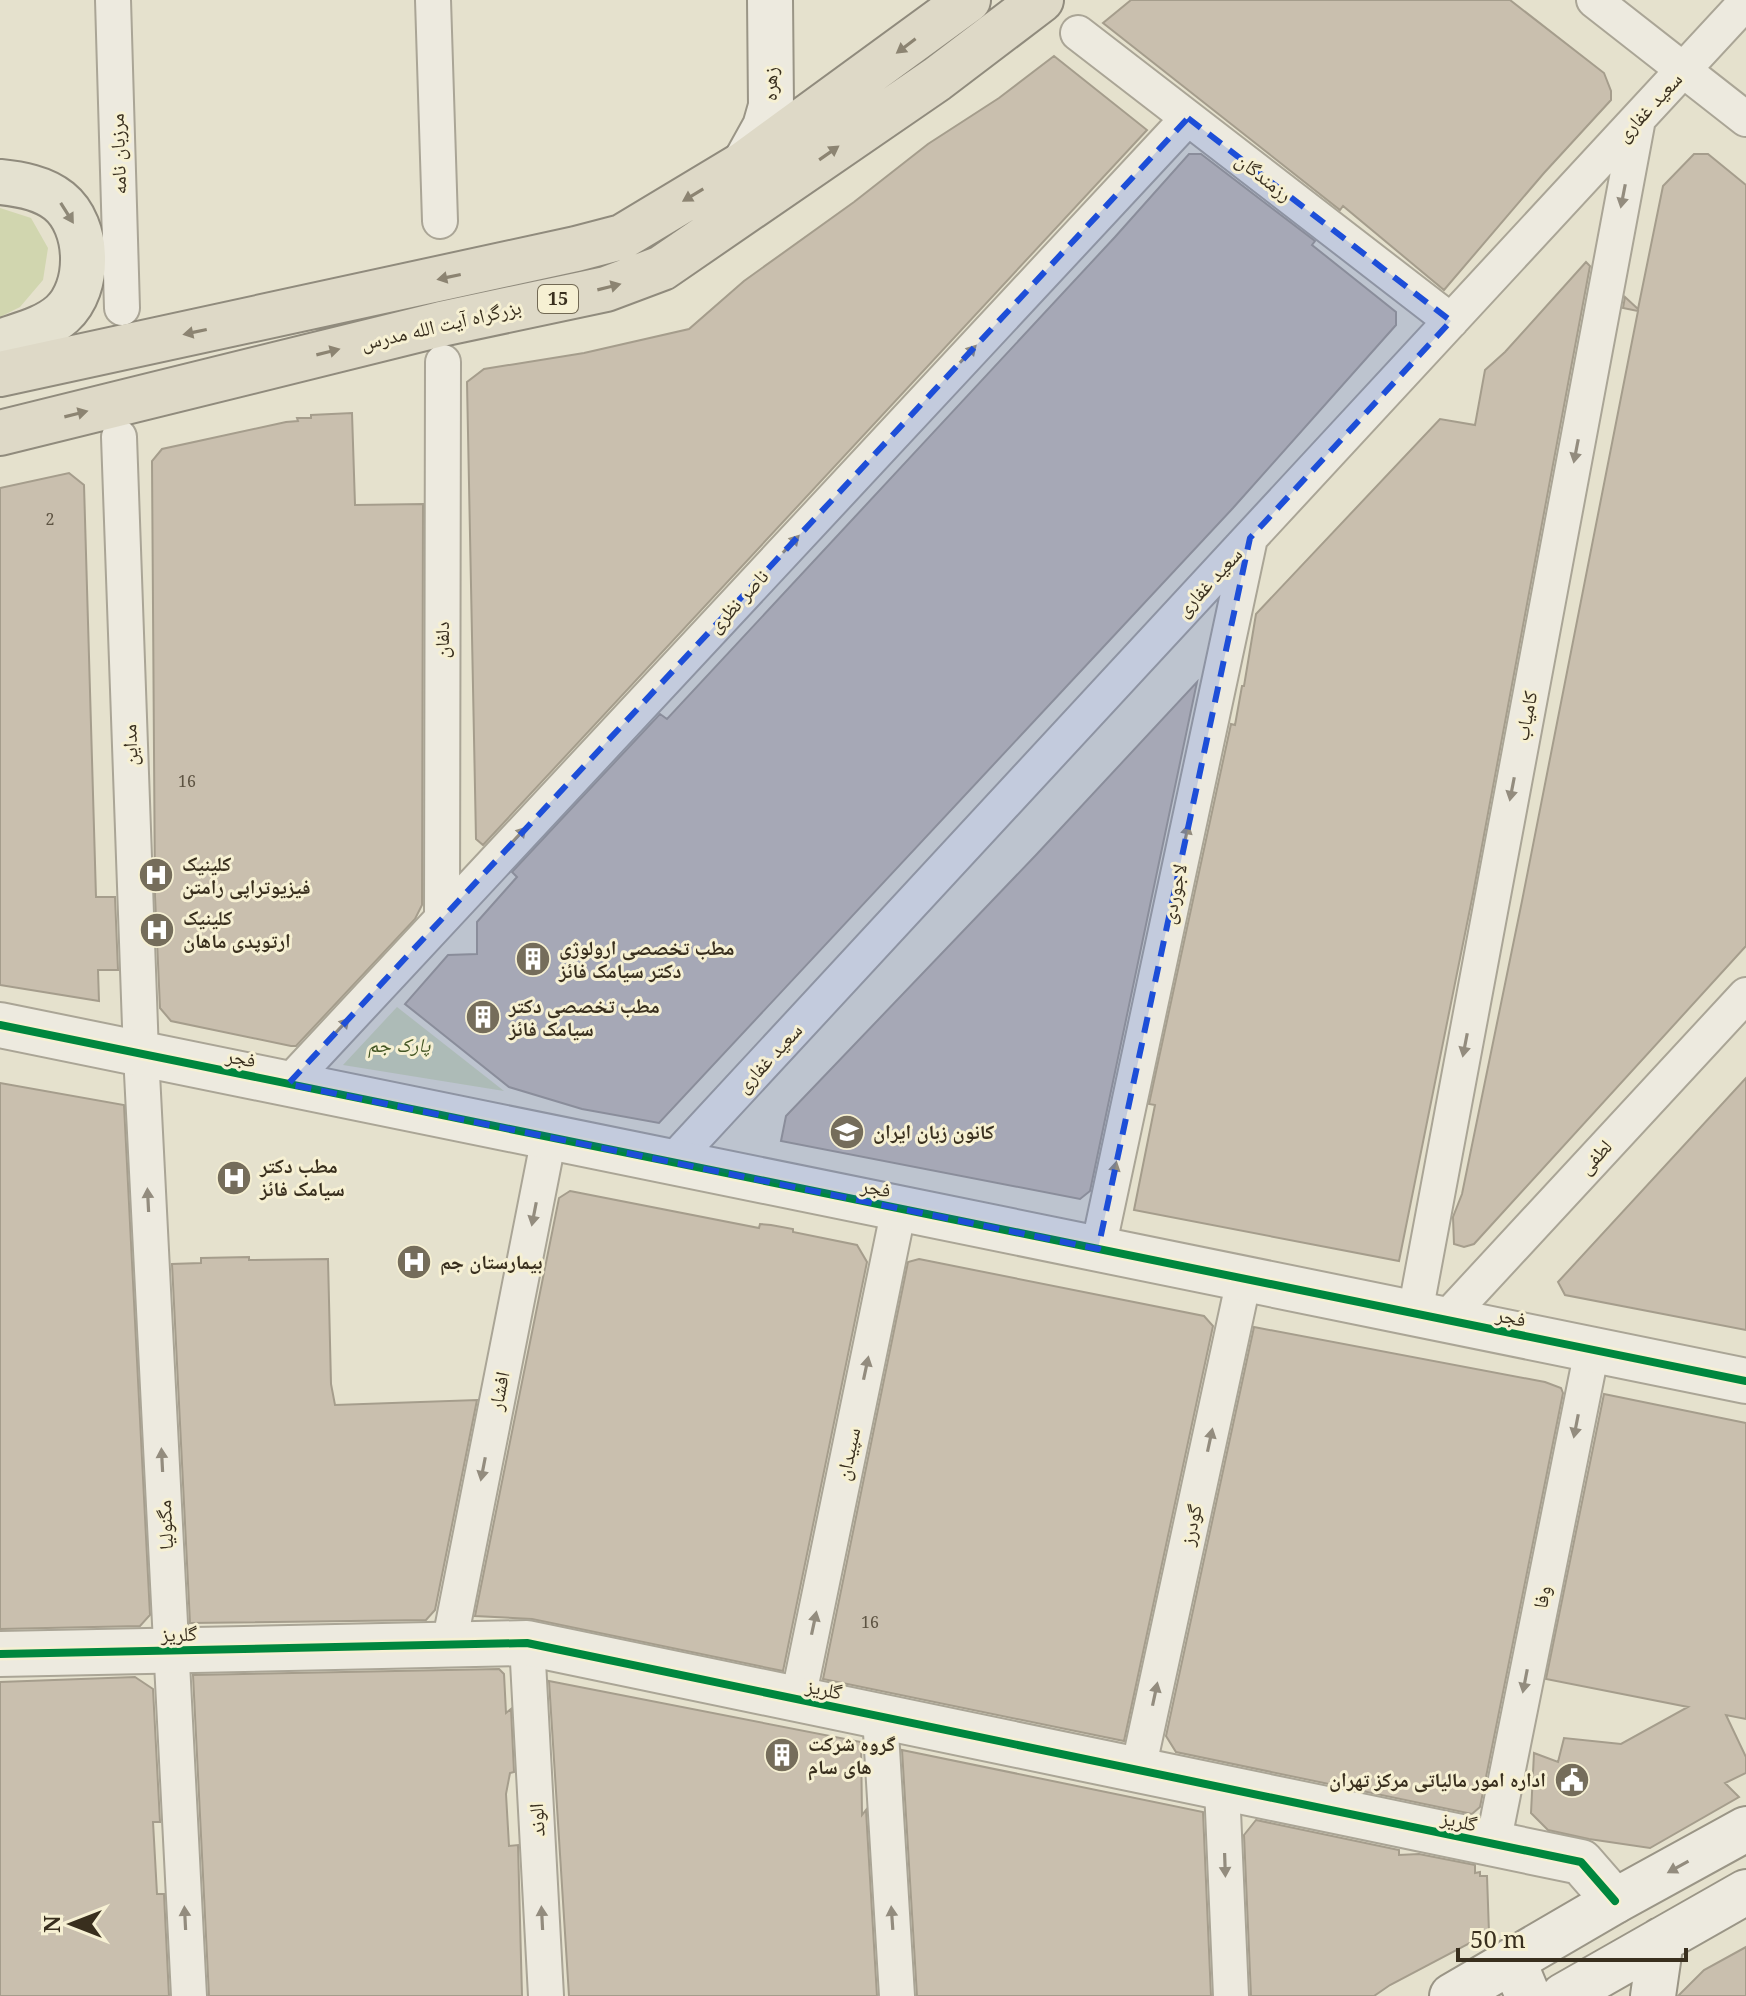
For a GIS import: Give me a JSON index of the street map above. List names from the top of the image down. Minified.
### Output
{"streets":{"highway":["15","بزرگراه آیت الله مدرس"],"street":["زهره","سعید غفاری","مرزبان نامه","رزمندگان","ناصر نظری","دلفان","کامیاب","مداین","لاجوردی","فجر","لطفی","افشار","سپیدان","مگنولیا","گودرز","وفا","گلریز","الوند"]},"crossings":[["زهره","15"],["سعید غفاری","رزمندگان"],["سعید غفاری","کامیاب"],["سعید غفاری","لاجوردی"],["سعید غفاری","فجر"],["رزمندگان","ناصر نظری"],["ناصر نظری","دلفان"],["ناصر نظری","فجر"],["کامیاب","فجر"],["کامیاب","لطفی"],["مداین","فجر"],["مداین","مگنولیا"],["لاجوردی","فجر"],["فجر","لطفی"],["فجر","افشار"],["فجر","سپیدان"],["فجر","مگنولیا"],["فجر","گودرز"],["فجر","وفا"],["افشار","گلریز"],["سپیدان","گلریز"],["مگنولیا","گلریز"],["گودرز","گلریز"],["وفا","گلریز"],["گلریز","الوند"]],"one_way":["ناصر نظری","کامیاب","لاجوردی","افشار","سپیدان","مگنولیا","گودرز","وفا","الوند"],"parks":["پارک جم"],"places":{"hospital":["کلینیک فیزیوتراپی رامتن","کلینیک ارتوپدی ماهان","مطب دکتر سیامک فائز","بیمارستان جم"],"building":["مطب تخصصی ارولوژی دکتر سیامک فائز","مطب تخصصی دکتر سیامک فائز","گروه شرکت های سام"],"school or university":["کانون زبان ایران"],"public building":["اداره امور مالیاتی مرکز تهران"]},"house_numbers":["2","16","16"],"scale_bar":"50 m","north":"left"}
